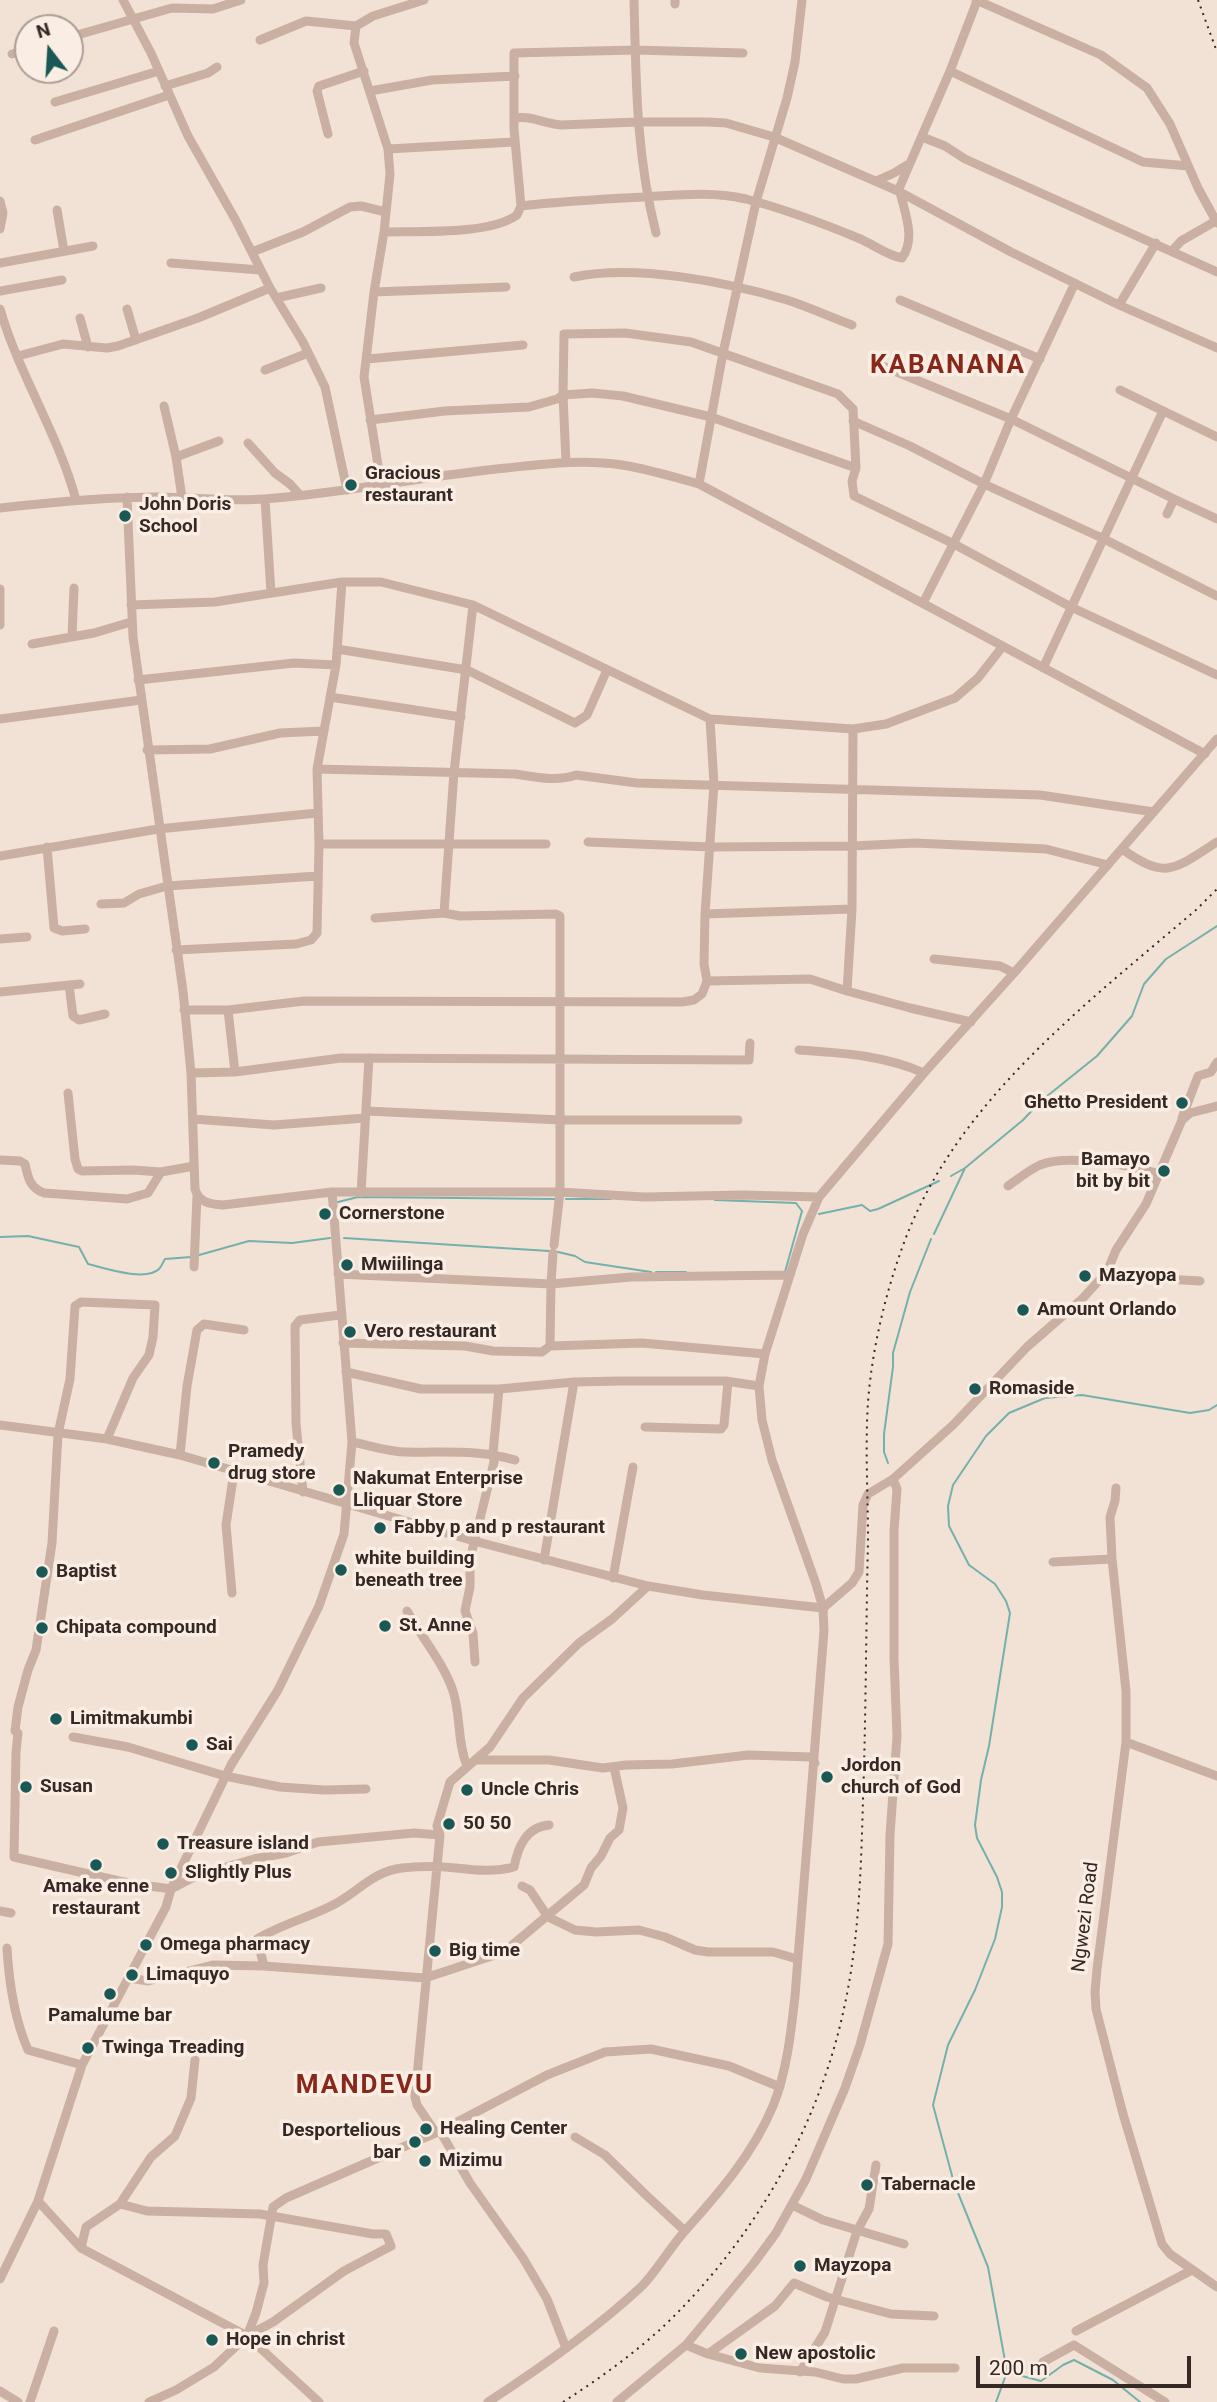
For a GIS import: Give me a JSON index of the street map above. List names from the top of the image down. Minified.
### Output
{"streets":{"street":["Ngwezi Road"]},"districts":["KABANANA","MANDEVU"],"places":["Gracious restaurant","John Doris School","Ghetto President","Bamayo bit by bit","Cornerstone","Mwiilinga","Mazyopa","Amount Orlando","Vero restaurant","Romaside","Pramedy drug store","Nakumat Enterprise Lliquar Store","Fabby p and p restaurant","white building beneath tree","Baptist","St. Anne","Chipata compound","Limitmakumbi","Sai","Jordon church of God","Susan","Uncle Chris","50 50","Treasure island","Amake enne restaurant","Slightly Plus","Omega pharmacy","Big time","Limaquyo","Pamalume bar","Twinga Treading","Healing Center","Desportelious bar","Mizimu","Tabernacle","Mayzopa","Hope in christ","New apostolic"],"scale_bar":"200 m","north":"top"}
